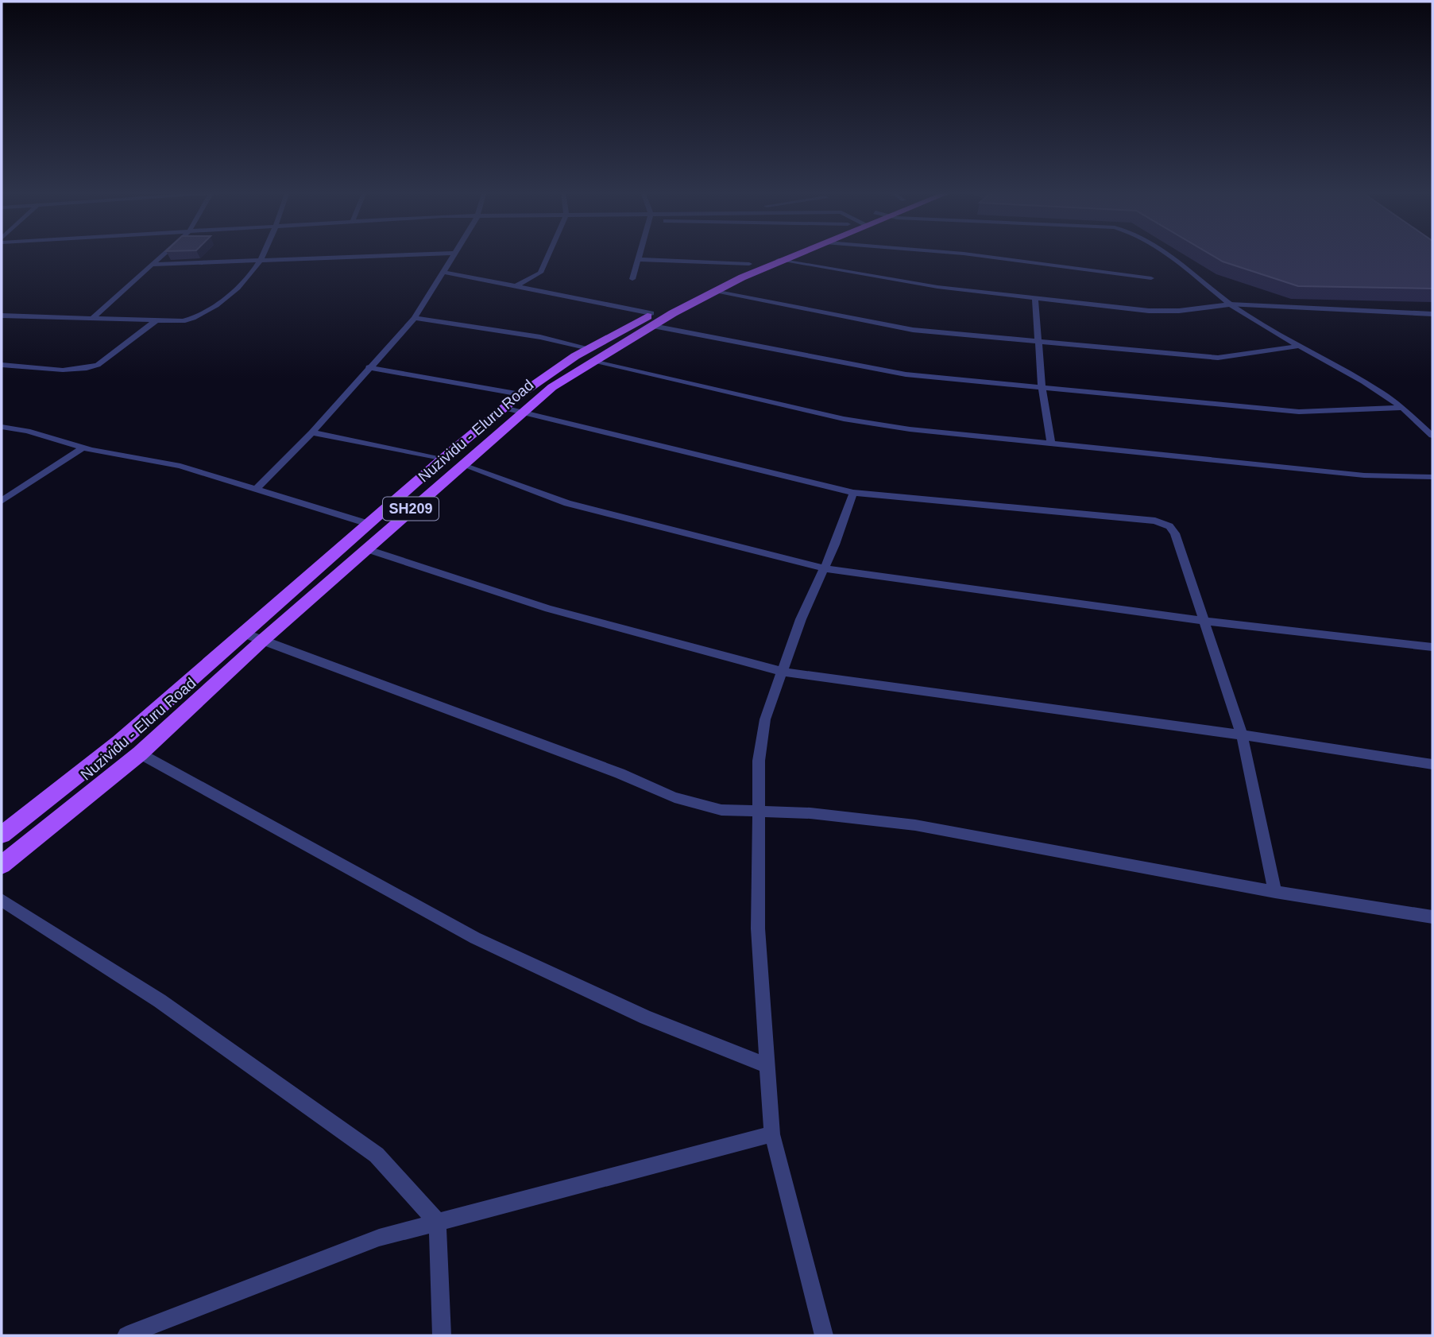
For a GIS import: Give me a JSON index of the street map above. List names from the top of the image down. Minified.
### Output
{"streets":{"main road":["Nuzividu - Eluru Road","SH209"]}}
